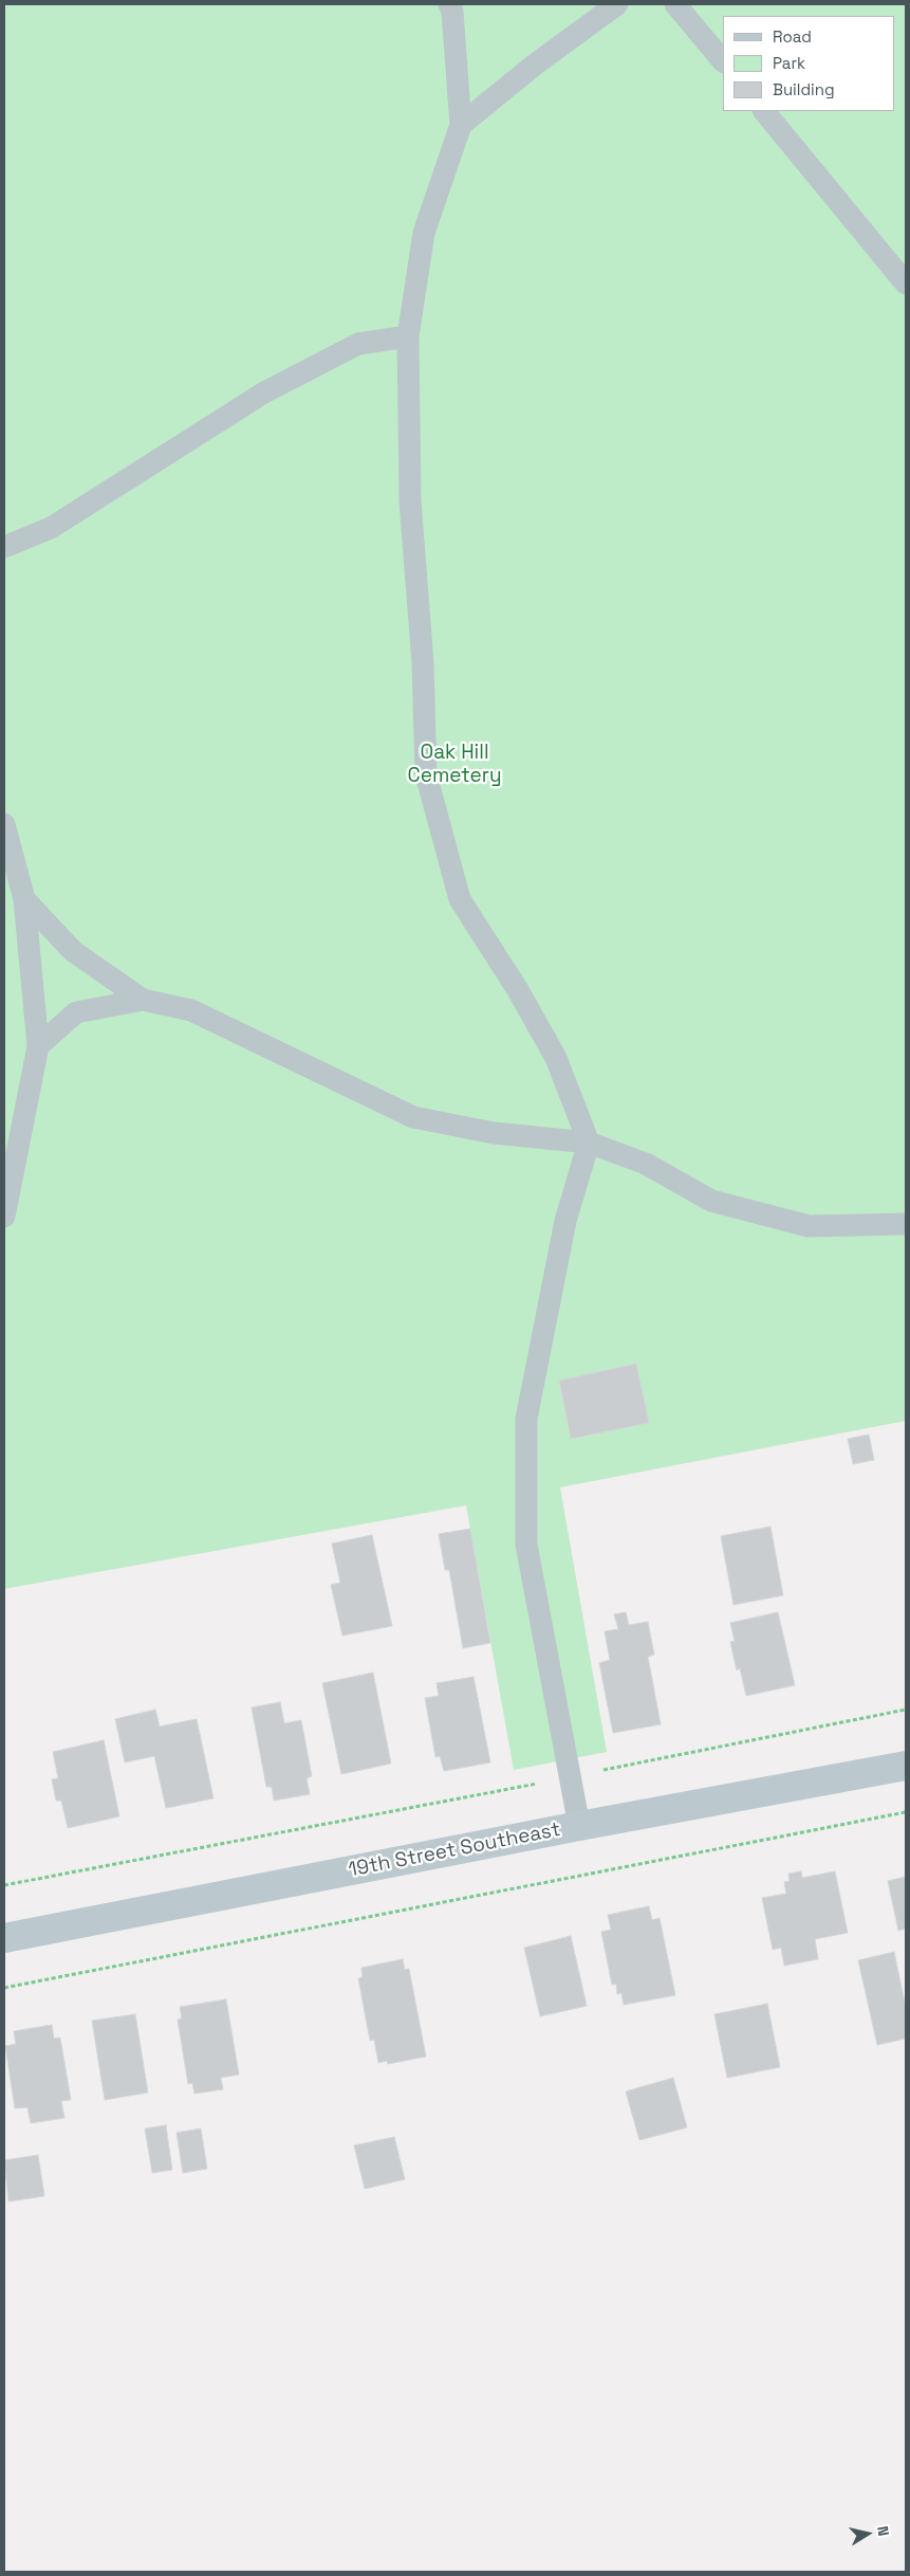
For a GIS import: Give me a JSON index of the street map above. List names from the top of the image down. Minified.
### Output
{"streets":{"main road":["19th Street Southeast"]},"parks":["Oak Hill Cemetery"],"legend":["Road","Park","Building"],"north":"right"}
